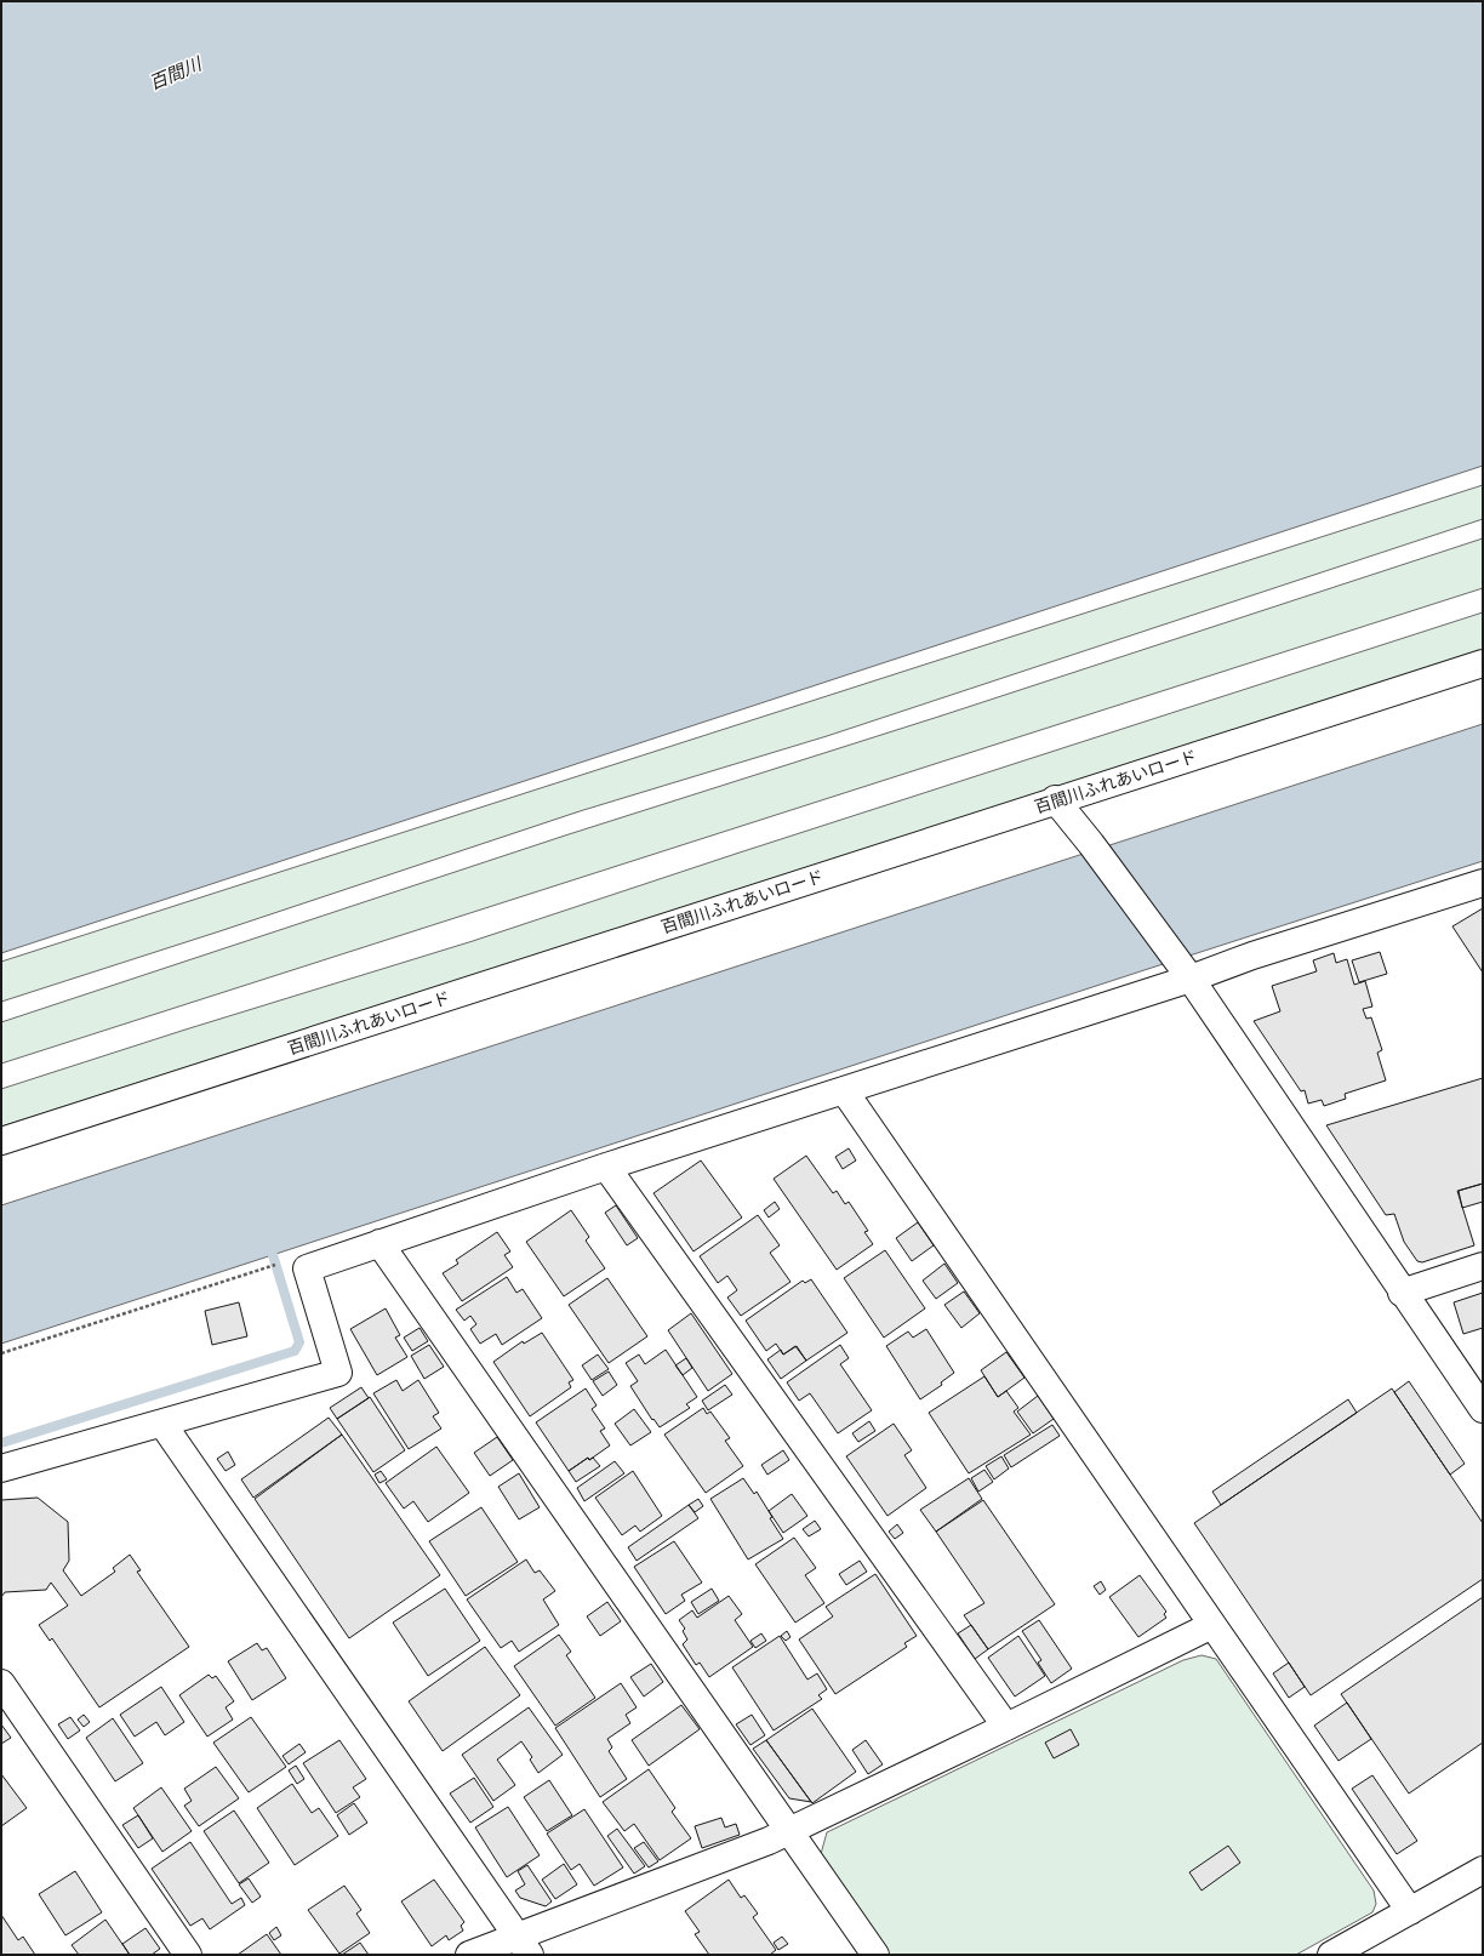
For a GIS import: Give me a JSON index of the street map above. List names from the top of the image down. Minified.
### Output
{"streets":{"street":["百間川ふれあいロード"]},"water":["百間川"]}
